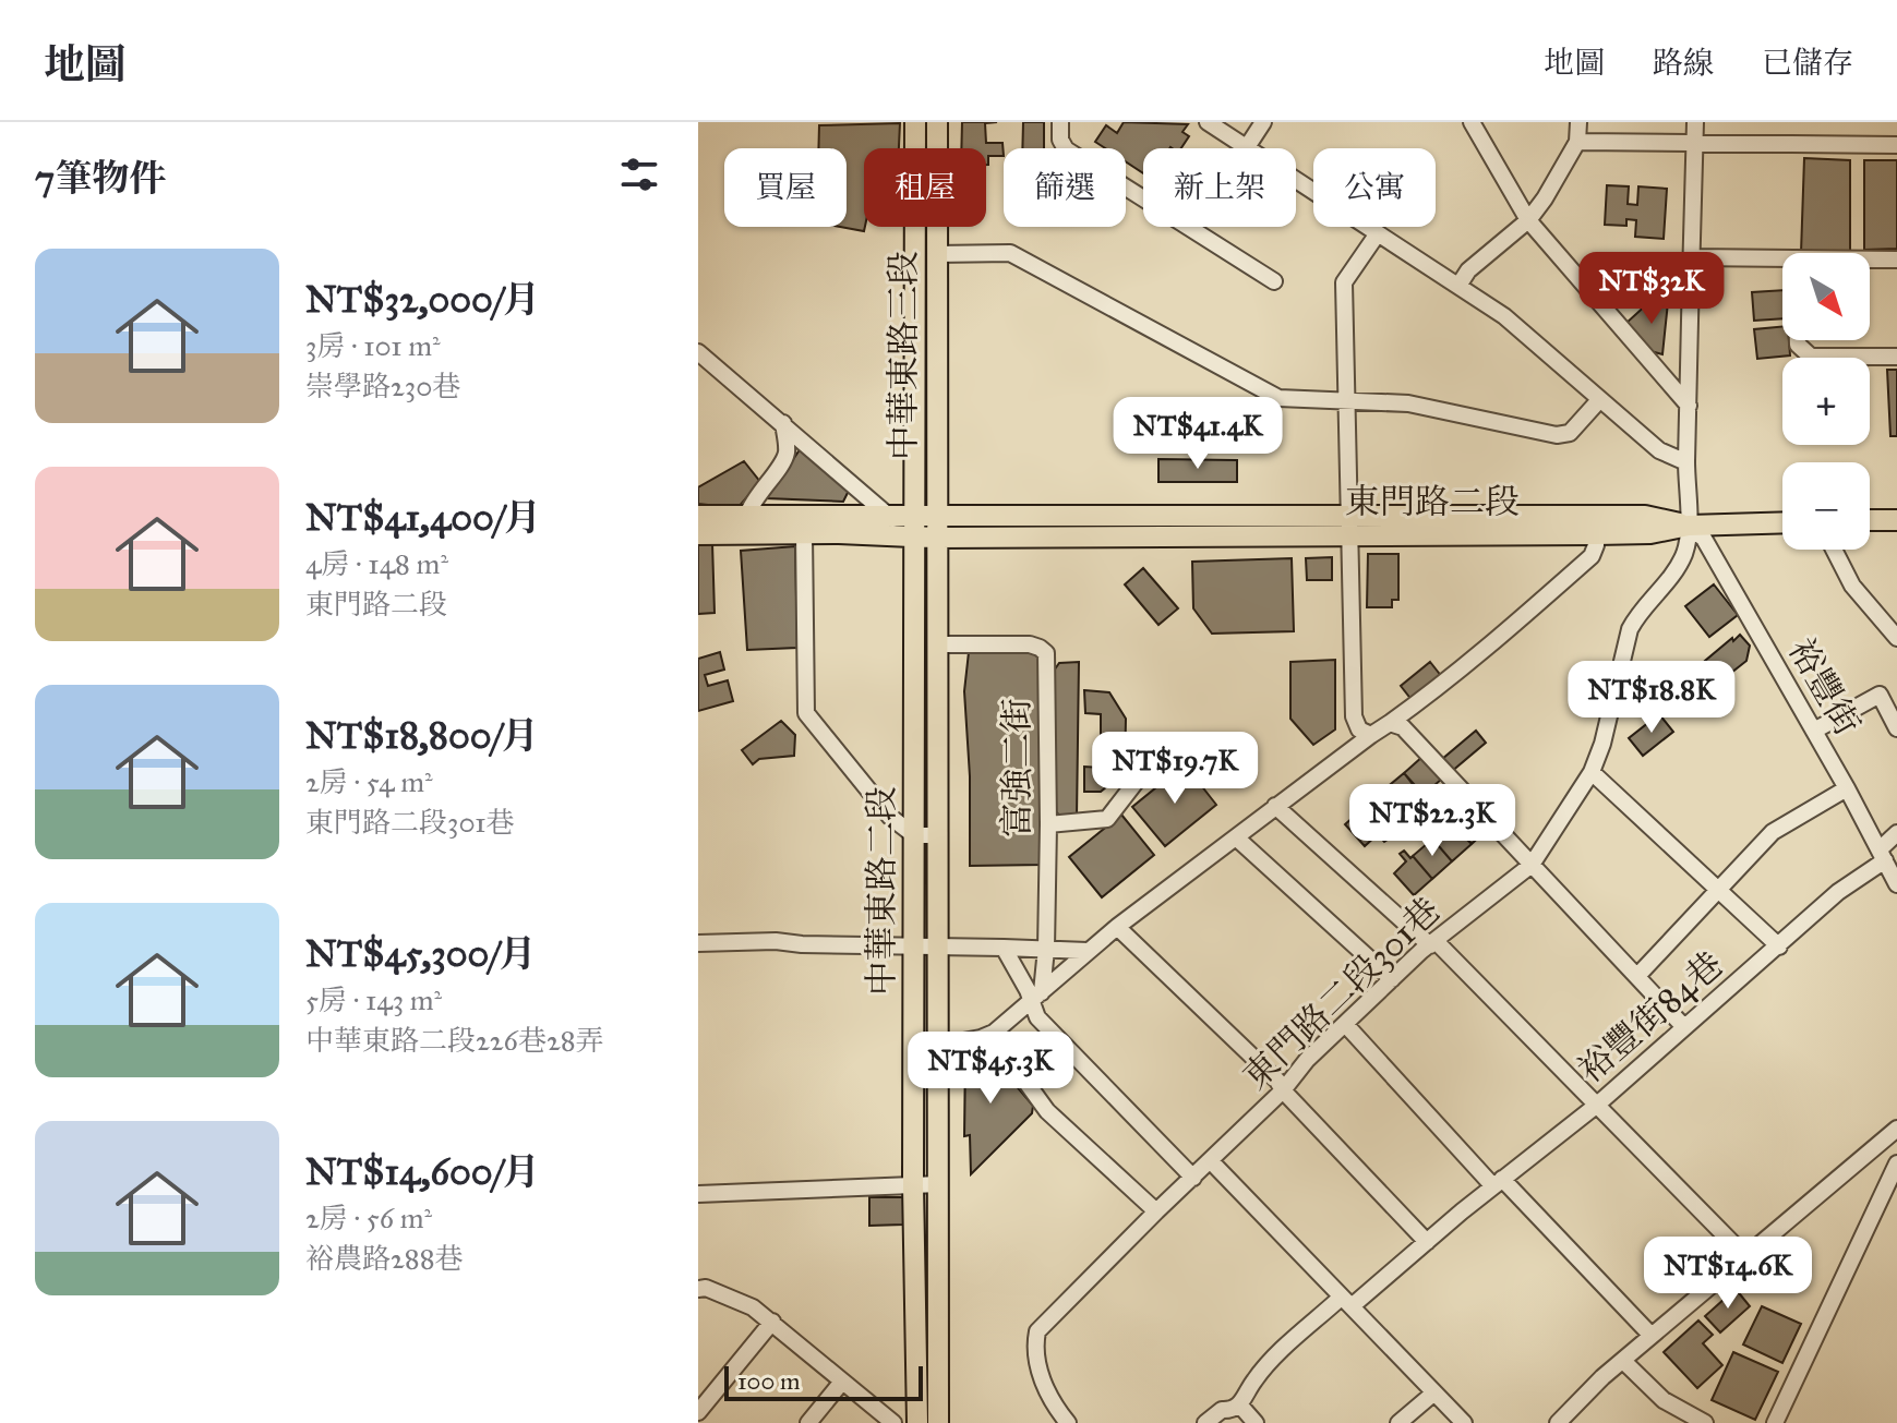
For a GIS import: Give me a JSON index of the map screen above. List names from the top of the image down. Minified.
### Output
{"streets":{"main road":["中華東路三段","東門路二段","中華東路二段"],"street":["裕豐街","富強二街","東門路二段301巷","裕豐街84巷"]},"crossings":[["中華東路三段","東門路二段"],["中華東路三段","中華東路二段"],["東門路二段","裕豐街"],["東門路二段","中華東路二段"],["東門路二段","東門路二段301巷"],["裕豐街","東門路二段301巷"],["裕豐街","裕豐街84巷"],["富強二街","中華東路二段"]],"scale_bar":"100 m","north":"bottom right","page":{"header":"地圖","nav":["地圖","路線","已儲存"],"heading":"7筆物件","chip":["買屋","租屋","篩選","新上架","公寓"],"list":[{"name":"NT$32,000/月","note":"3房 · 101 m² · 崇學路230巷"},{"name":"NT$41,400/月","note":"4房 · 148 m² · 東門路二段"},{"name":"NT$18,800/月","note":"2房 · 54 m² · 東門路二段301巷"},{"name":"NT$45,300/月","note":"5房 · 143 m² · 中華東路二段226巷28弄"},{"name":"NT$14,600/月","note":"2房 · 56 m² · 裕農路288巷"}],"price":["NT$32K","NT$41.4K","NT$18.8K","NT$19.7K","NT$22.3K","NT$45.3K","NT$14.6K"],"map_buttons":["+","−"],"scale":"100 m"}}
